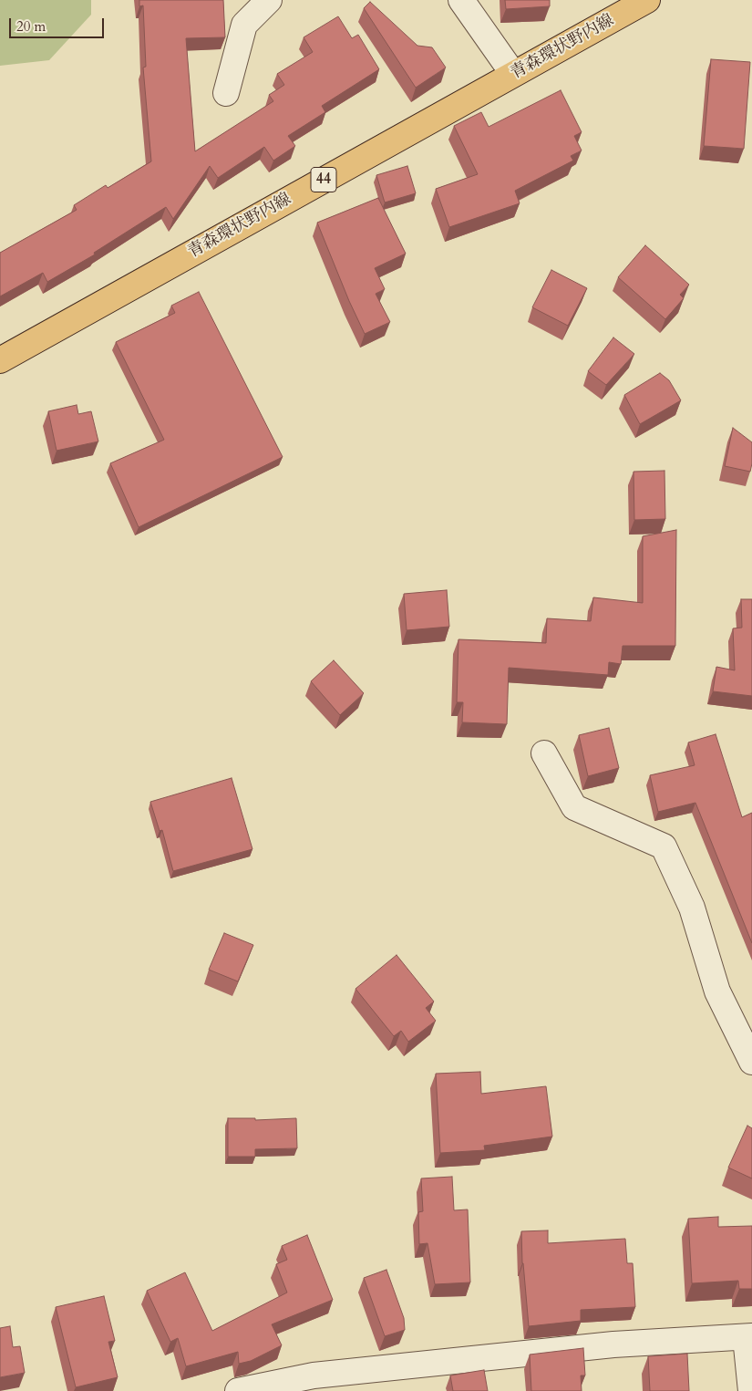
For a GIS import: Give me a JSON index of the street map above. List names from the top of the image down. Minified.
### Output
{"streets":{"main road":["青森環状野内線","44"]},"scale_bar":"20 m"}
